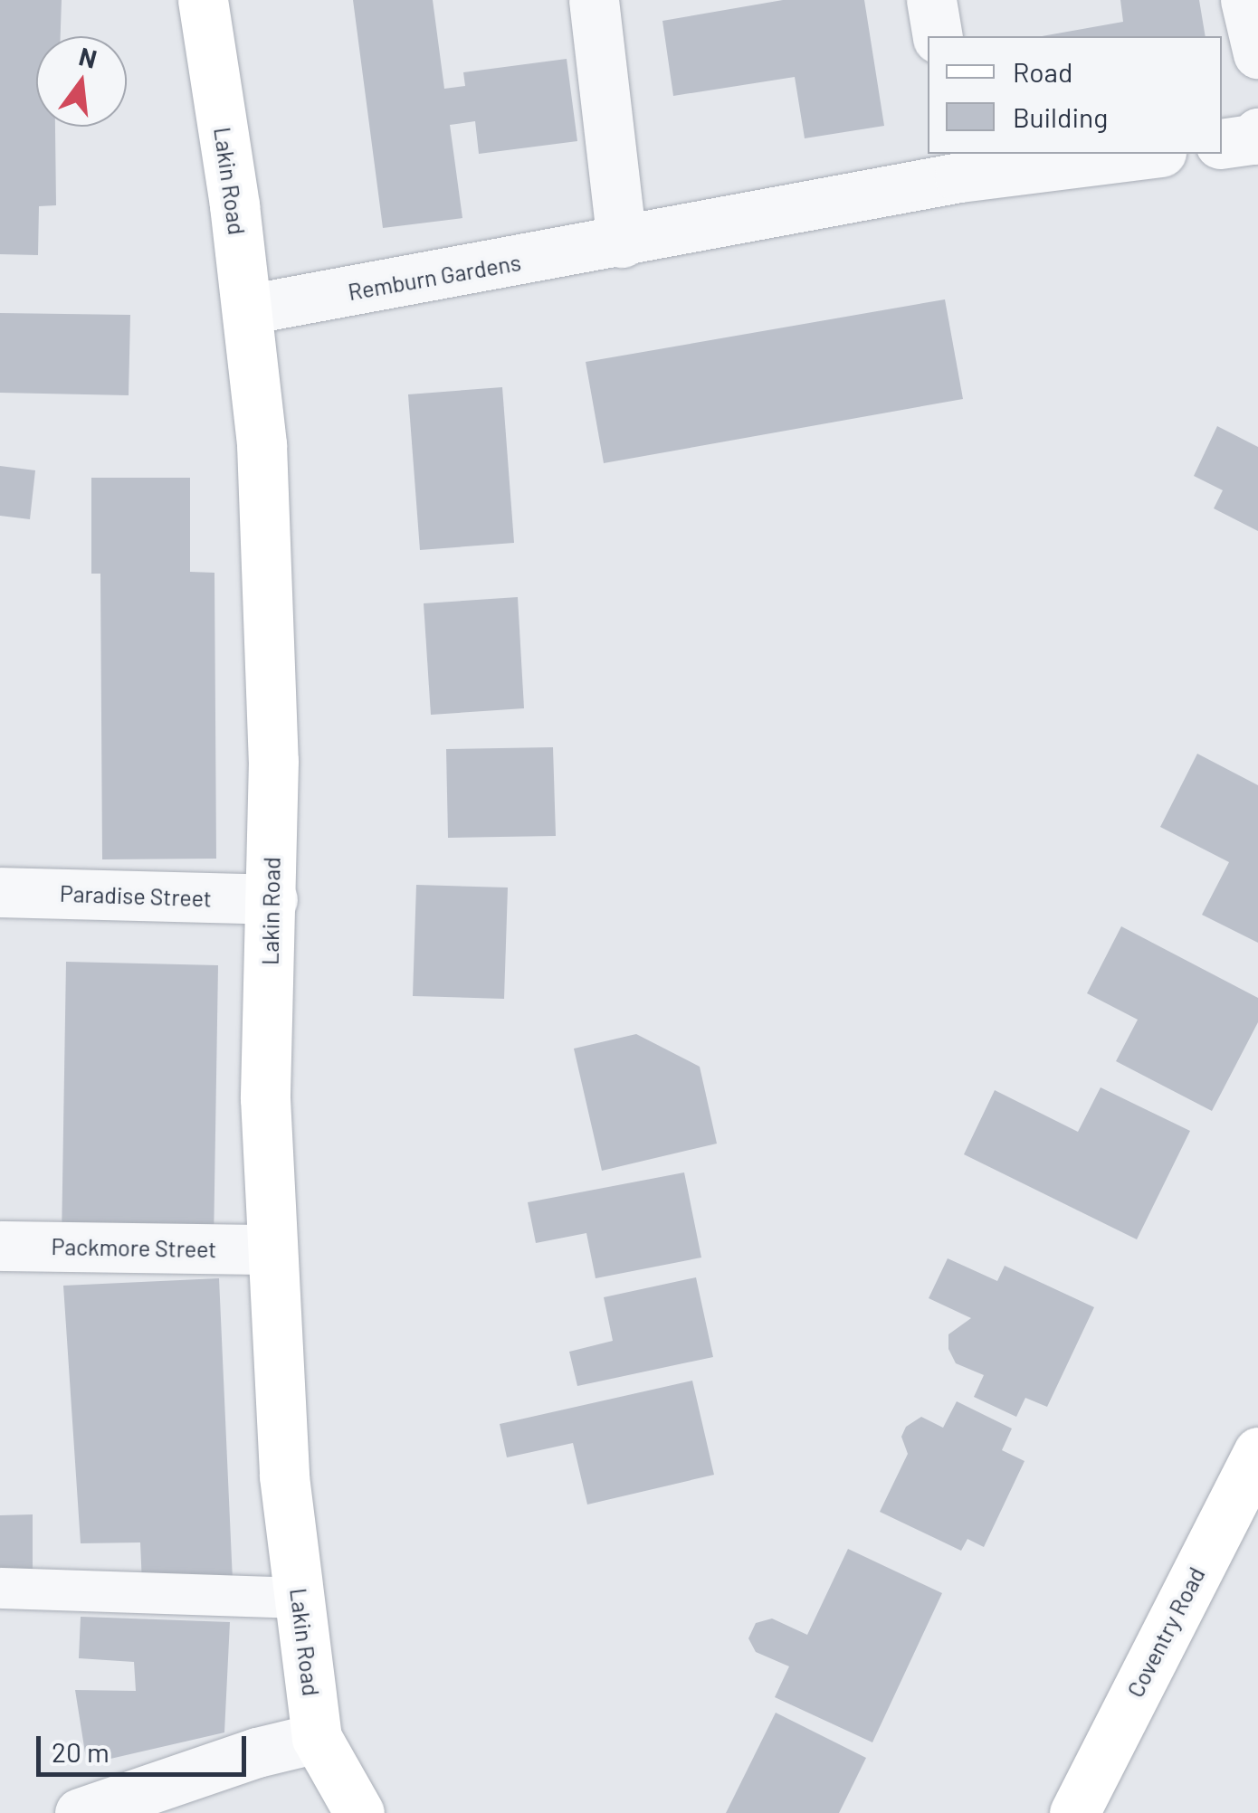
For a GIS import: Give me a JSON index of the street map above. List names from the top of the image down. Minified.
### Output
{"streets":{"street":["Lakin Road","Remburn Gardens","Paradise Street","Packmore Street","Coventry Road"]},"crossings":[["Lakin Road","Remburn Gardens"],["Lakin Road","Paradise Street"],["Lakin Road","Packmore Street"]],"legend":["Road","Building"],"scale_bar":"20 m","north":"top"}
